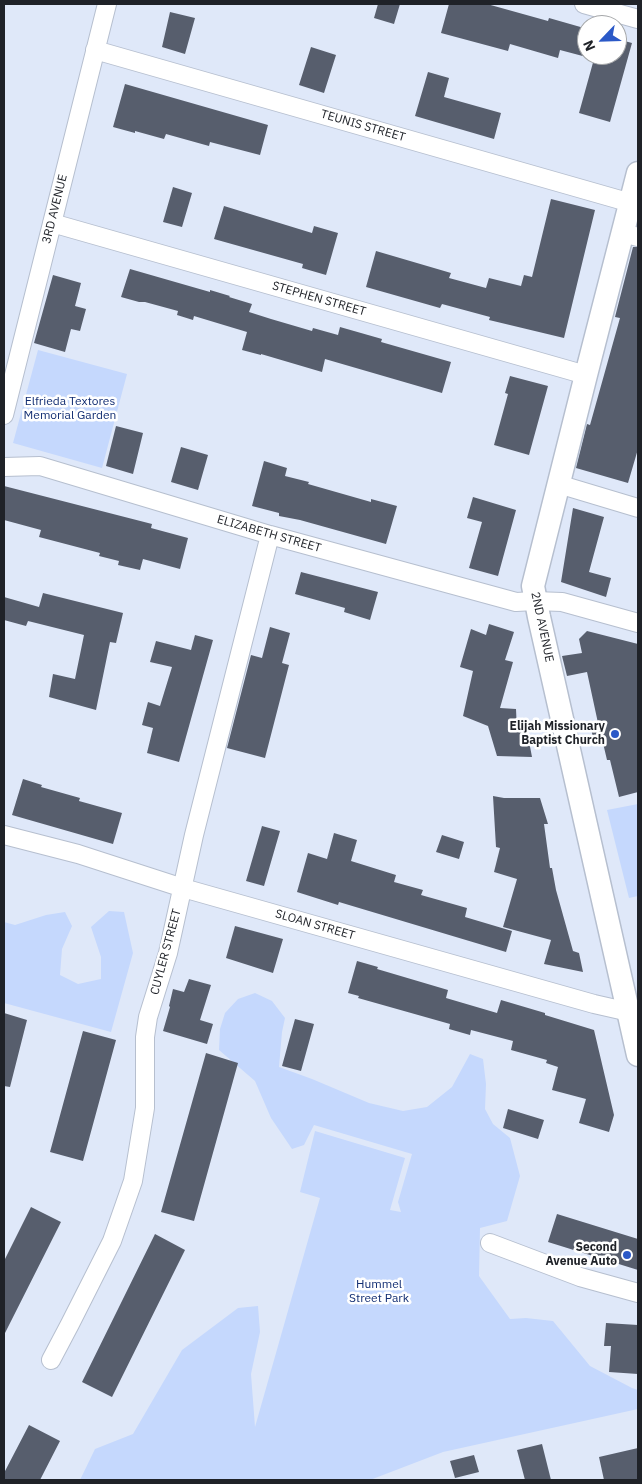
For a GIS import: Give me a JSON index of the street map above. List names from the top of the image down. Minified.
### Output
{"streets":{"street":["TEUNIS STREET","3RD AVENUE","STEPHEN STREET","ELIZABETH STREET","2ND AVENUE","SLOAN STREET","CUYLER STREET"]},"crossings":[["TEUNIS STREET","3RD AVENUE"],["TEUNIS STREET","2ND AVENUE"],["3RD AVENUE","STEPHEN STREET"],["STEPHEN STREET","2ND AVENUE"],["ELIZABETH STREET","2ND AVENUE"],["ELIZABETH STREET","CUYLER STREET"],["2ND AVENUE","SLOAN STREET"],["SLOAN STREET","CUYLER STREET"]],"parks":["Elfrieda Textores Memorial Garden","Hummel Street Park"],"places":["Elijah Missionary Baptist Church","Second Avenue Auto"],"north":"bottom left"}
